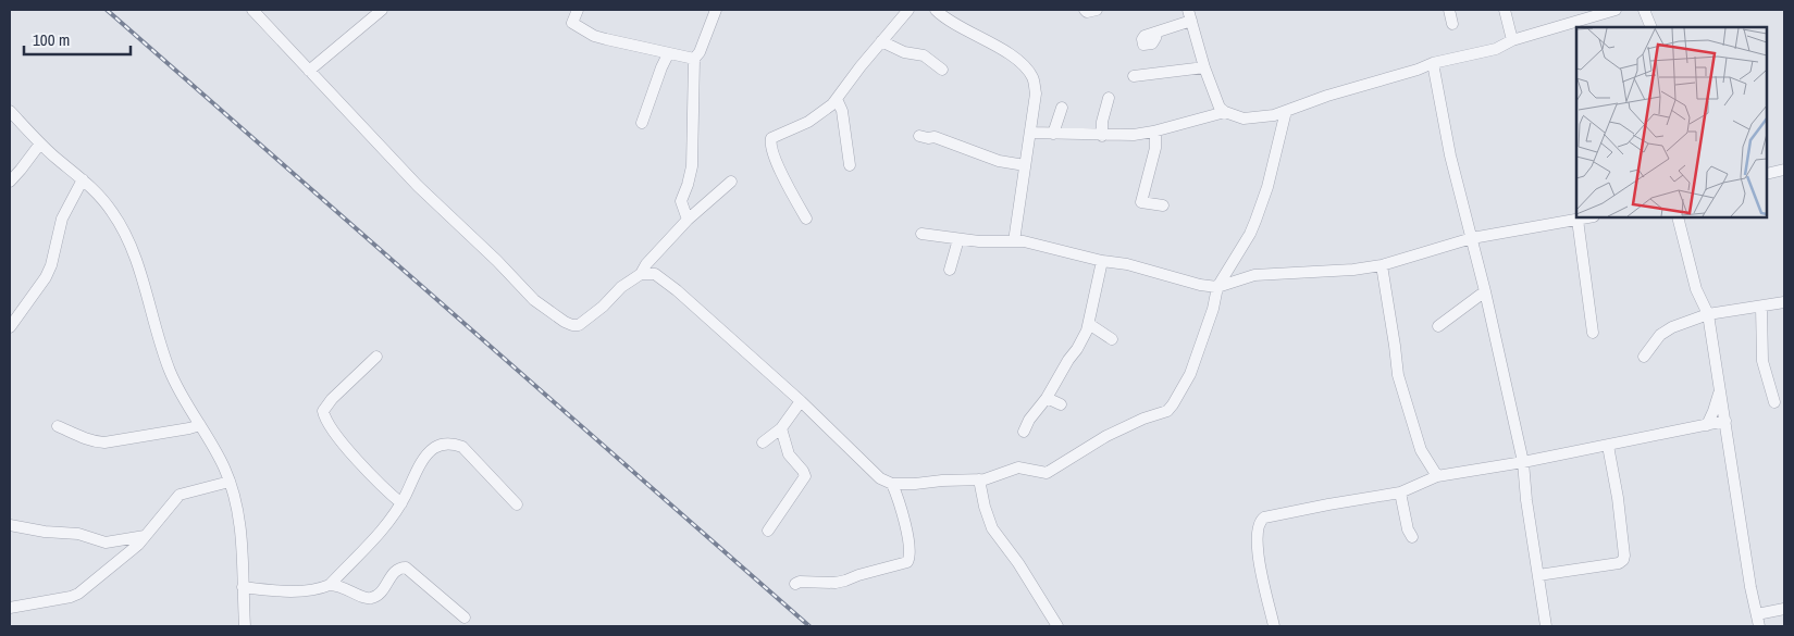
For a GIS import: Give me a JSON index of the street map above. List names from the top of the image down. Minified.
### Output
{"scale_bar":"100 m"}
